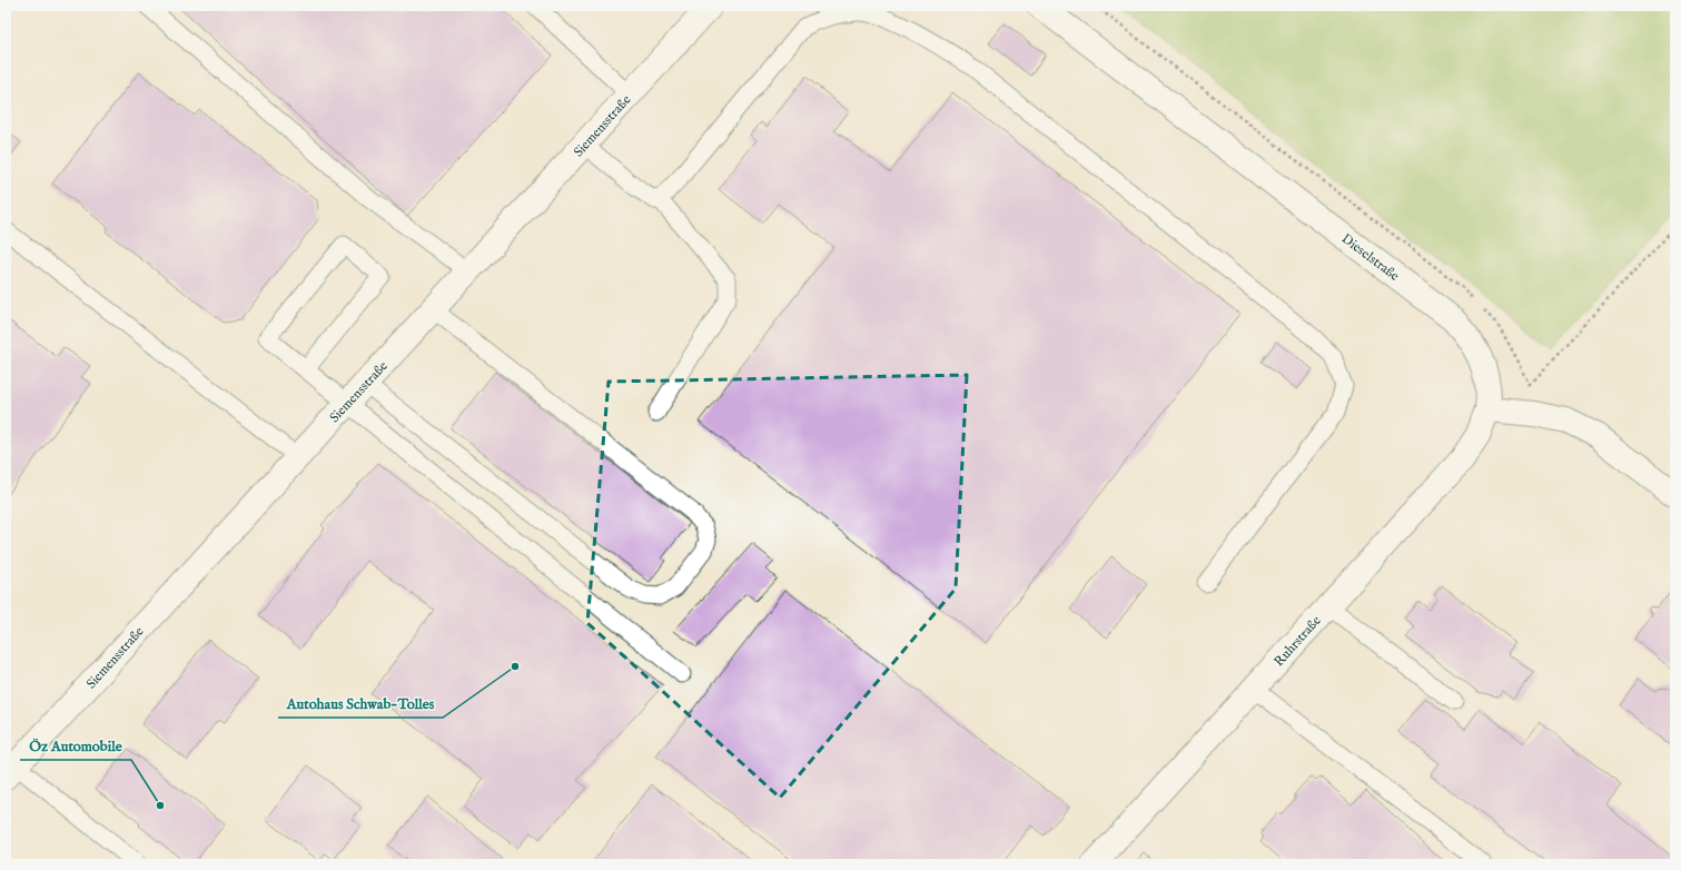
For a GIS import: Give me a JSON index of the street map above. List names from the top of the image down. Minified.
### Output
{"streets":{"street":["Siemensstraße","Dieselstraße","Ruhrstraße"]},"crossings":[["Dieselstraße","Ruhrstraße"]],"places":["Autohaus Schwab-Tolles","Öz Automobile"]}
